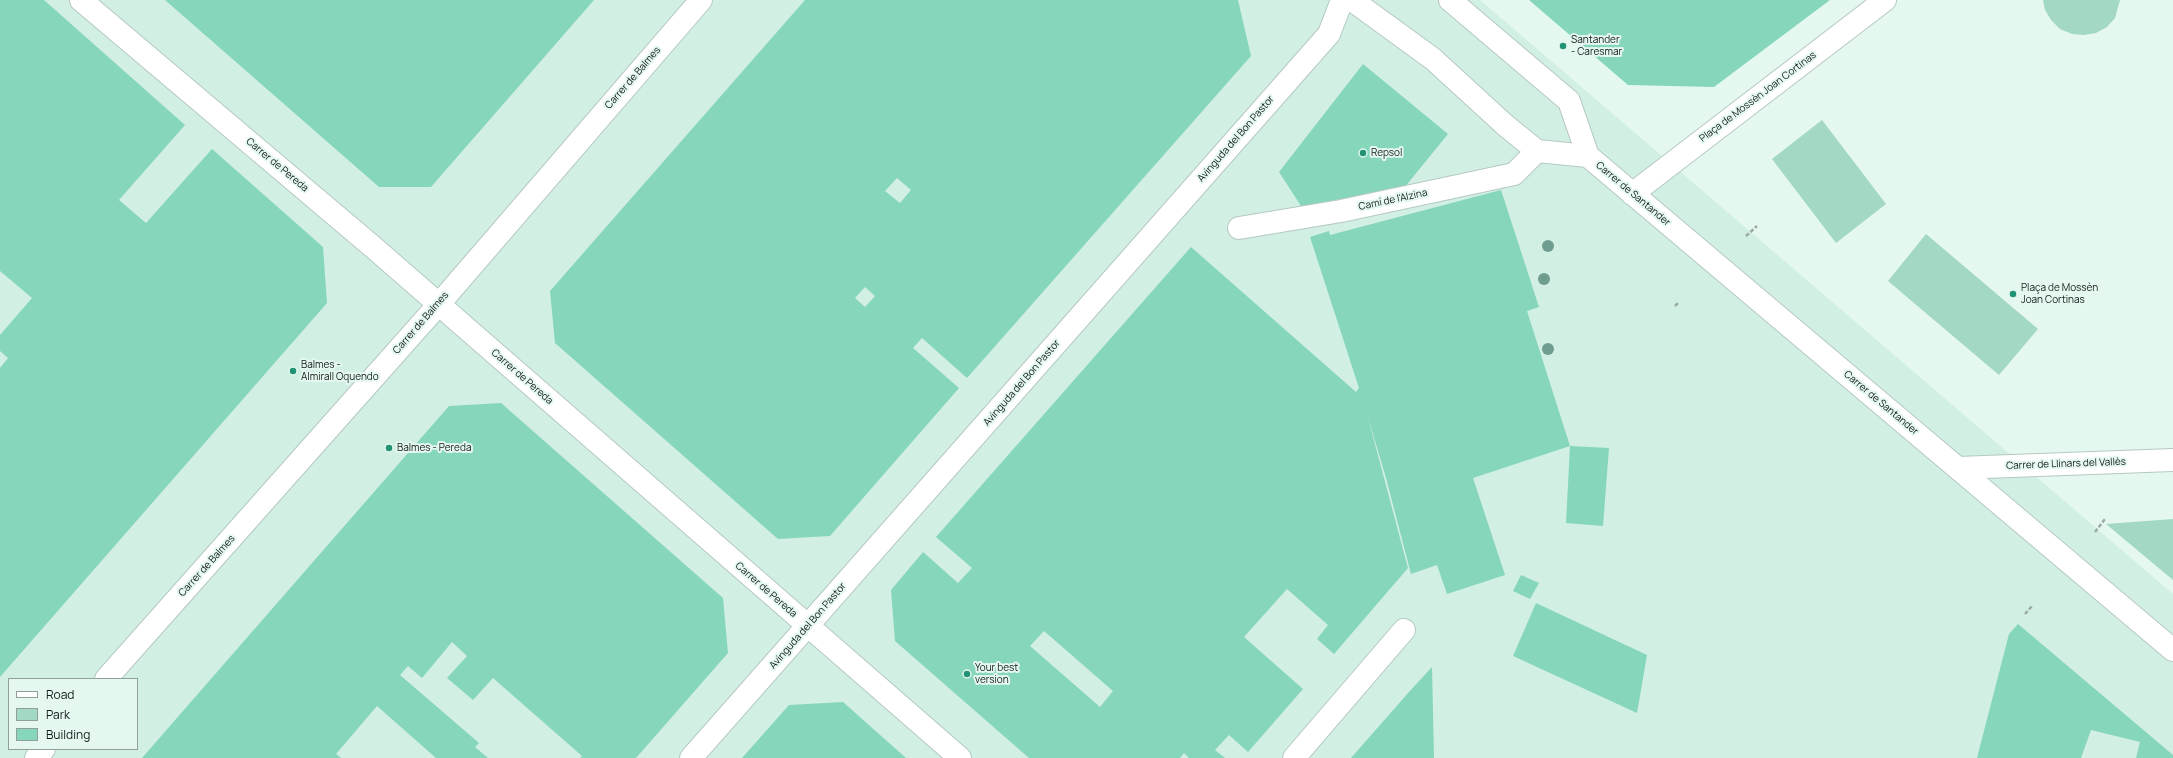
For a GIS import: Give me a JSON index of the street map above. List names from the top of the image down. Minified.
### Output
{"streets":{"street":["Carrer de Balmes","Plaça de Mossèn Joan Cortinas","Avinguda del Bon Pastor","Carrer de Pereda","Carrer de Santander","Camí de l'Alzina","Carrer de Llinars del Vallès"]},"crossings":[["Carrer de Balmes","Carrer de Pereda"],["Plaça de Mossèn Joan Cortinas","Carrer de Santander"],["Avinguda del Bon Pastor","Carrer de Pereda"],["Carrer de Santander","Camí de l'Alzina"],["Carrer de Santander","Carrer de Llinars del Vallès"]],"places":["Santander - Caresmar","Repsol","Plaça de Mossèn Joan Cortinas","Balmes - Almirall Oquendo","Balmes - Pereda","Your best version"],"legend":["Road","Park","Building"]}
